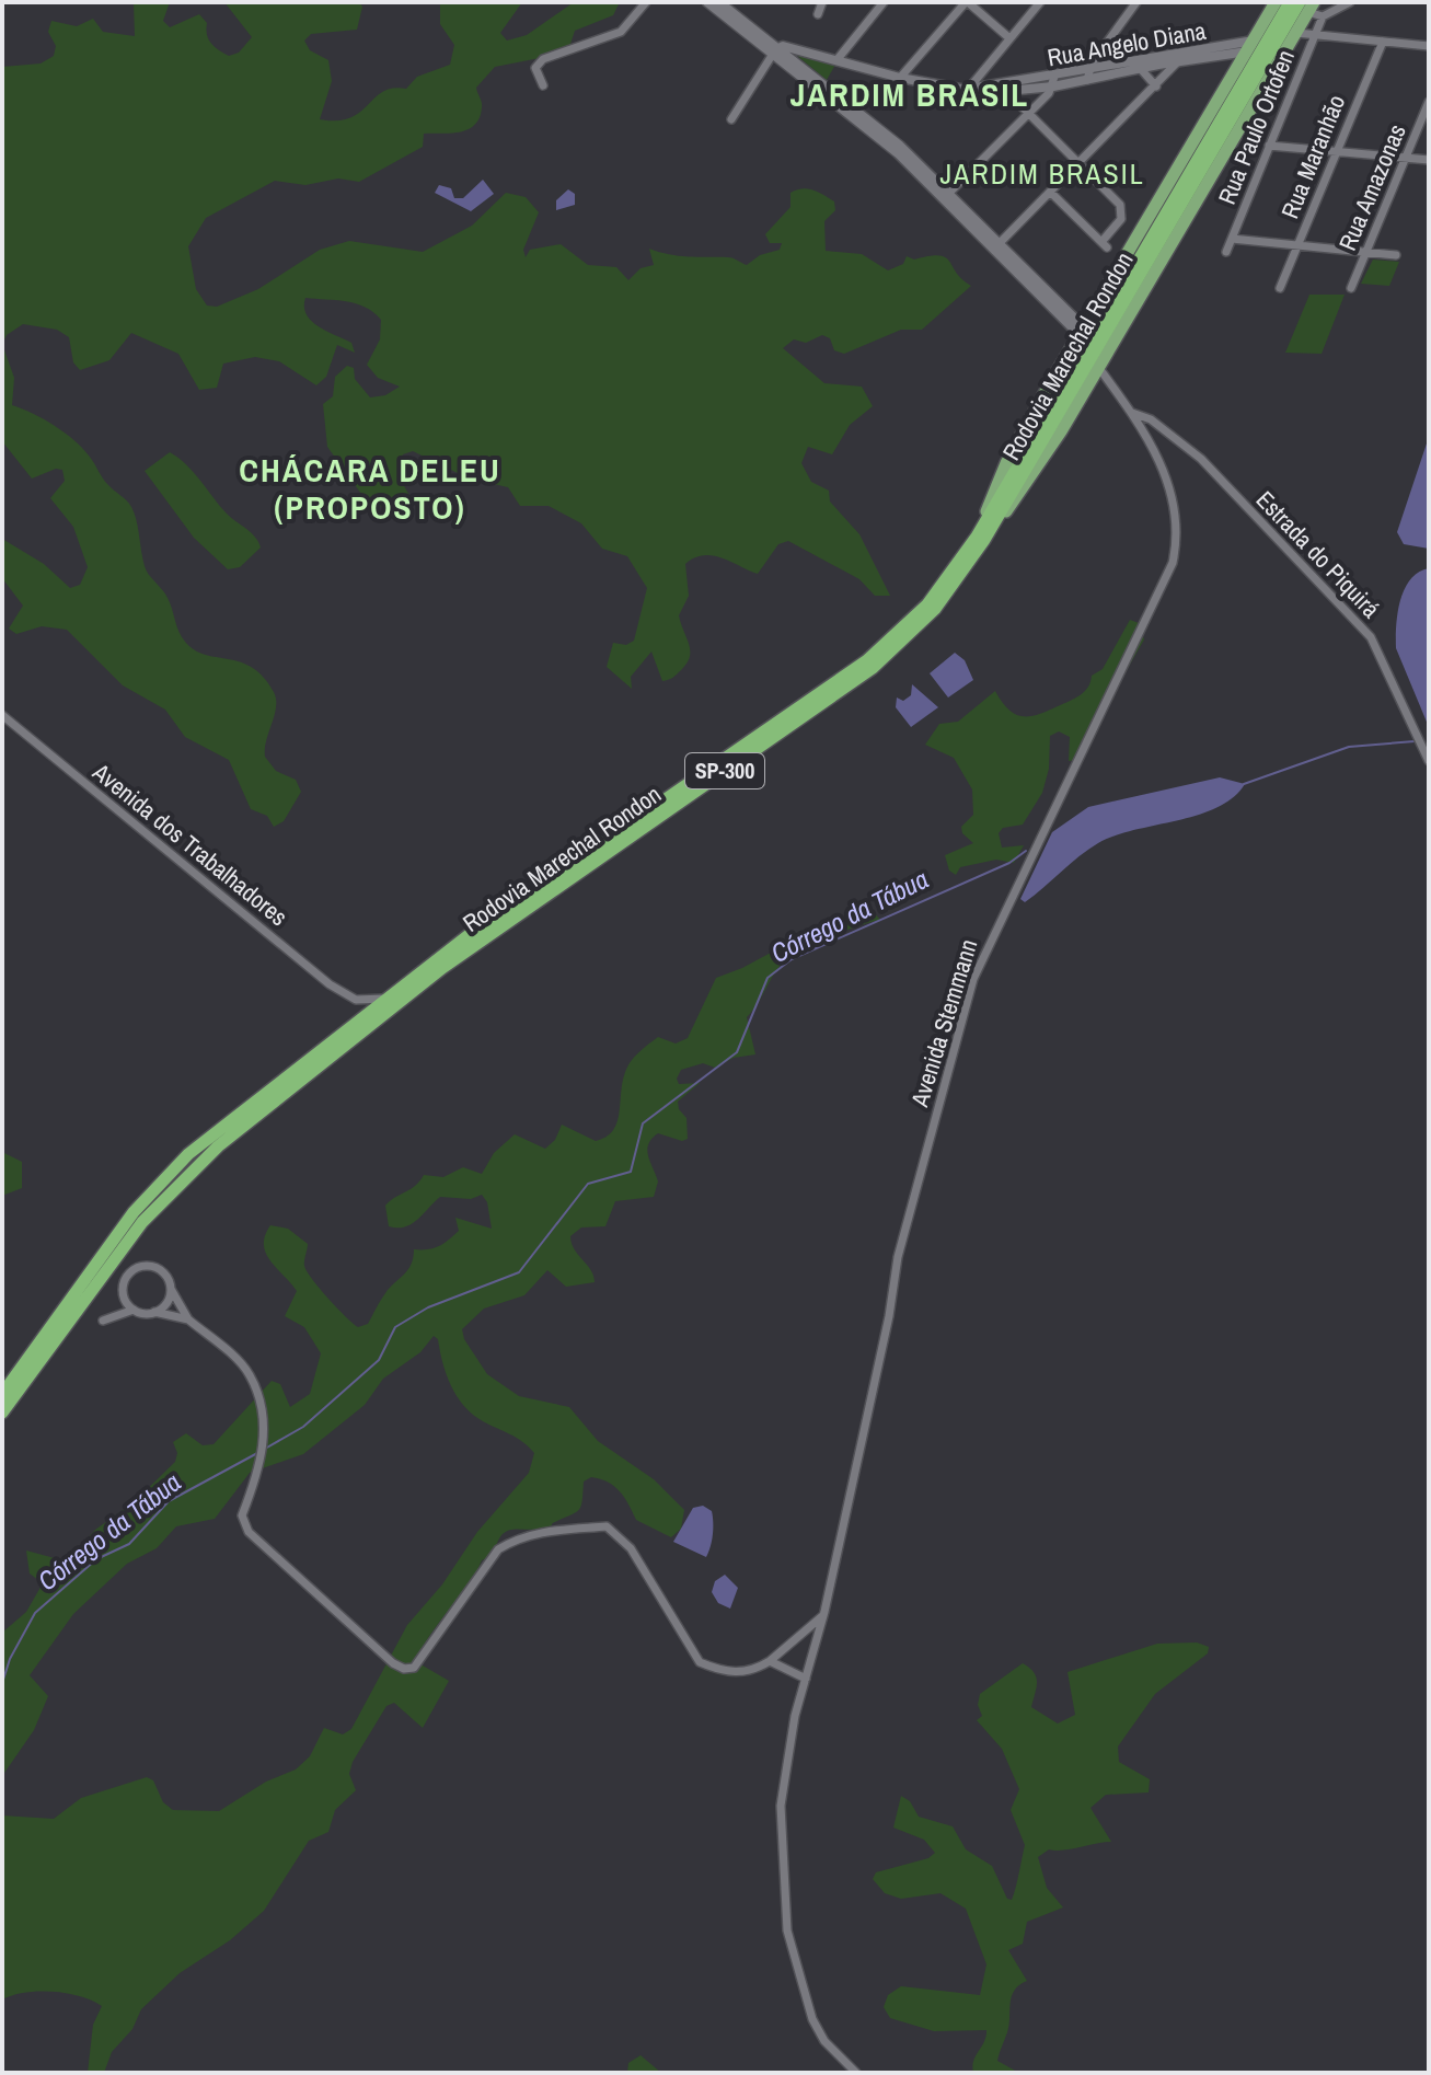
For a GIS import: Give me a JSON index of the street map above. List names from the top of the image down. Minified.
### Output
{"streets":{"highway":["Rodovia Marechal Rondon","SP-300"],"street":["Rua Angelo Diana","Rua Paulo Ortofen","Rua Maranhão","Rua Amazonas","Estrada do Piquirá","Avenida dos Trabalhadores","Avenida Stemmann"]},"crossings":[["Estrada do Piquirá","Avenida Stemmann"]],"districts":["JARDIM BRASIL","JARDIM BRASIL","CHÁCARA DELEU (PROPOSTO)"],"water":["Córrego da Tábua"]}
